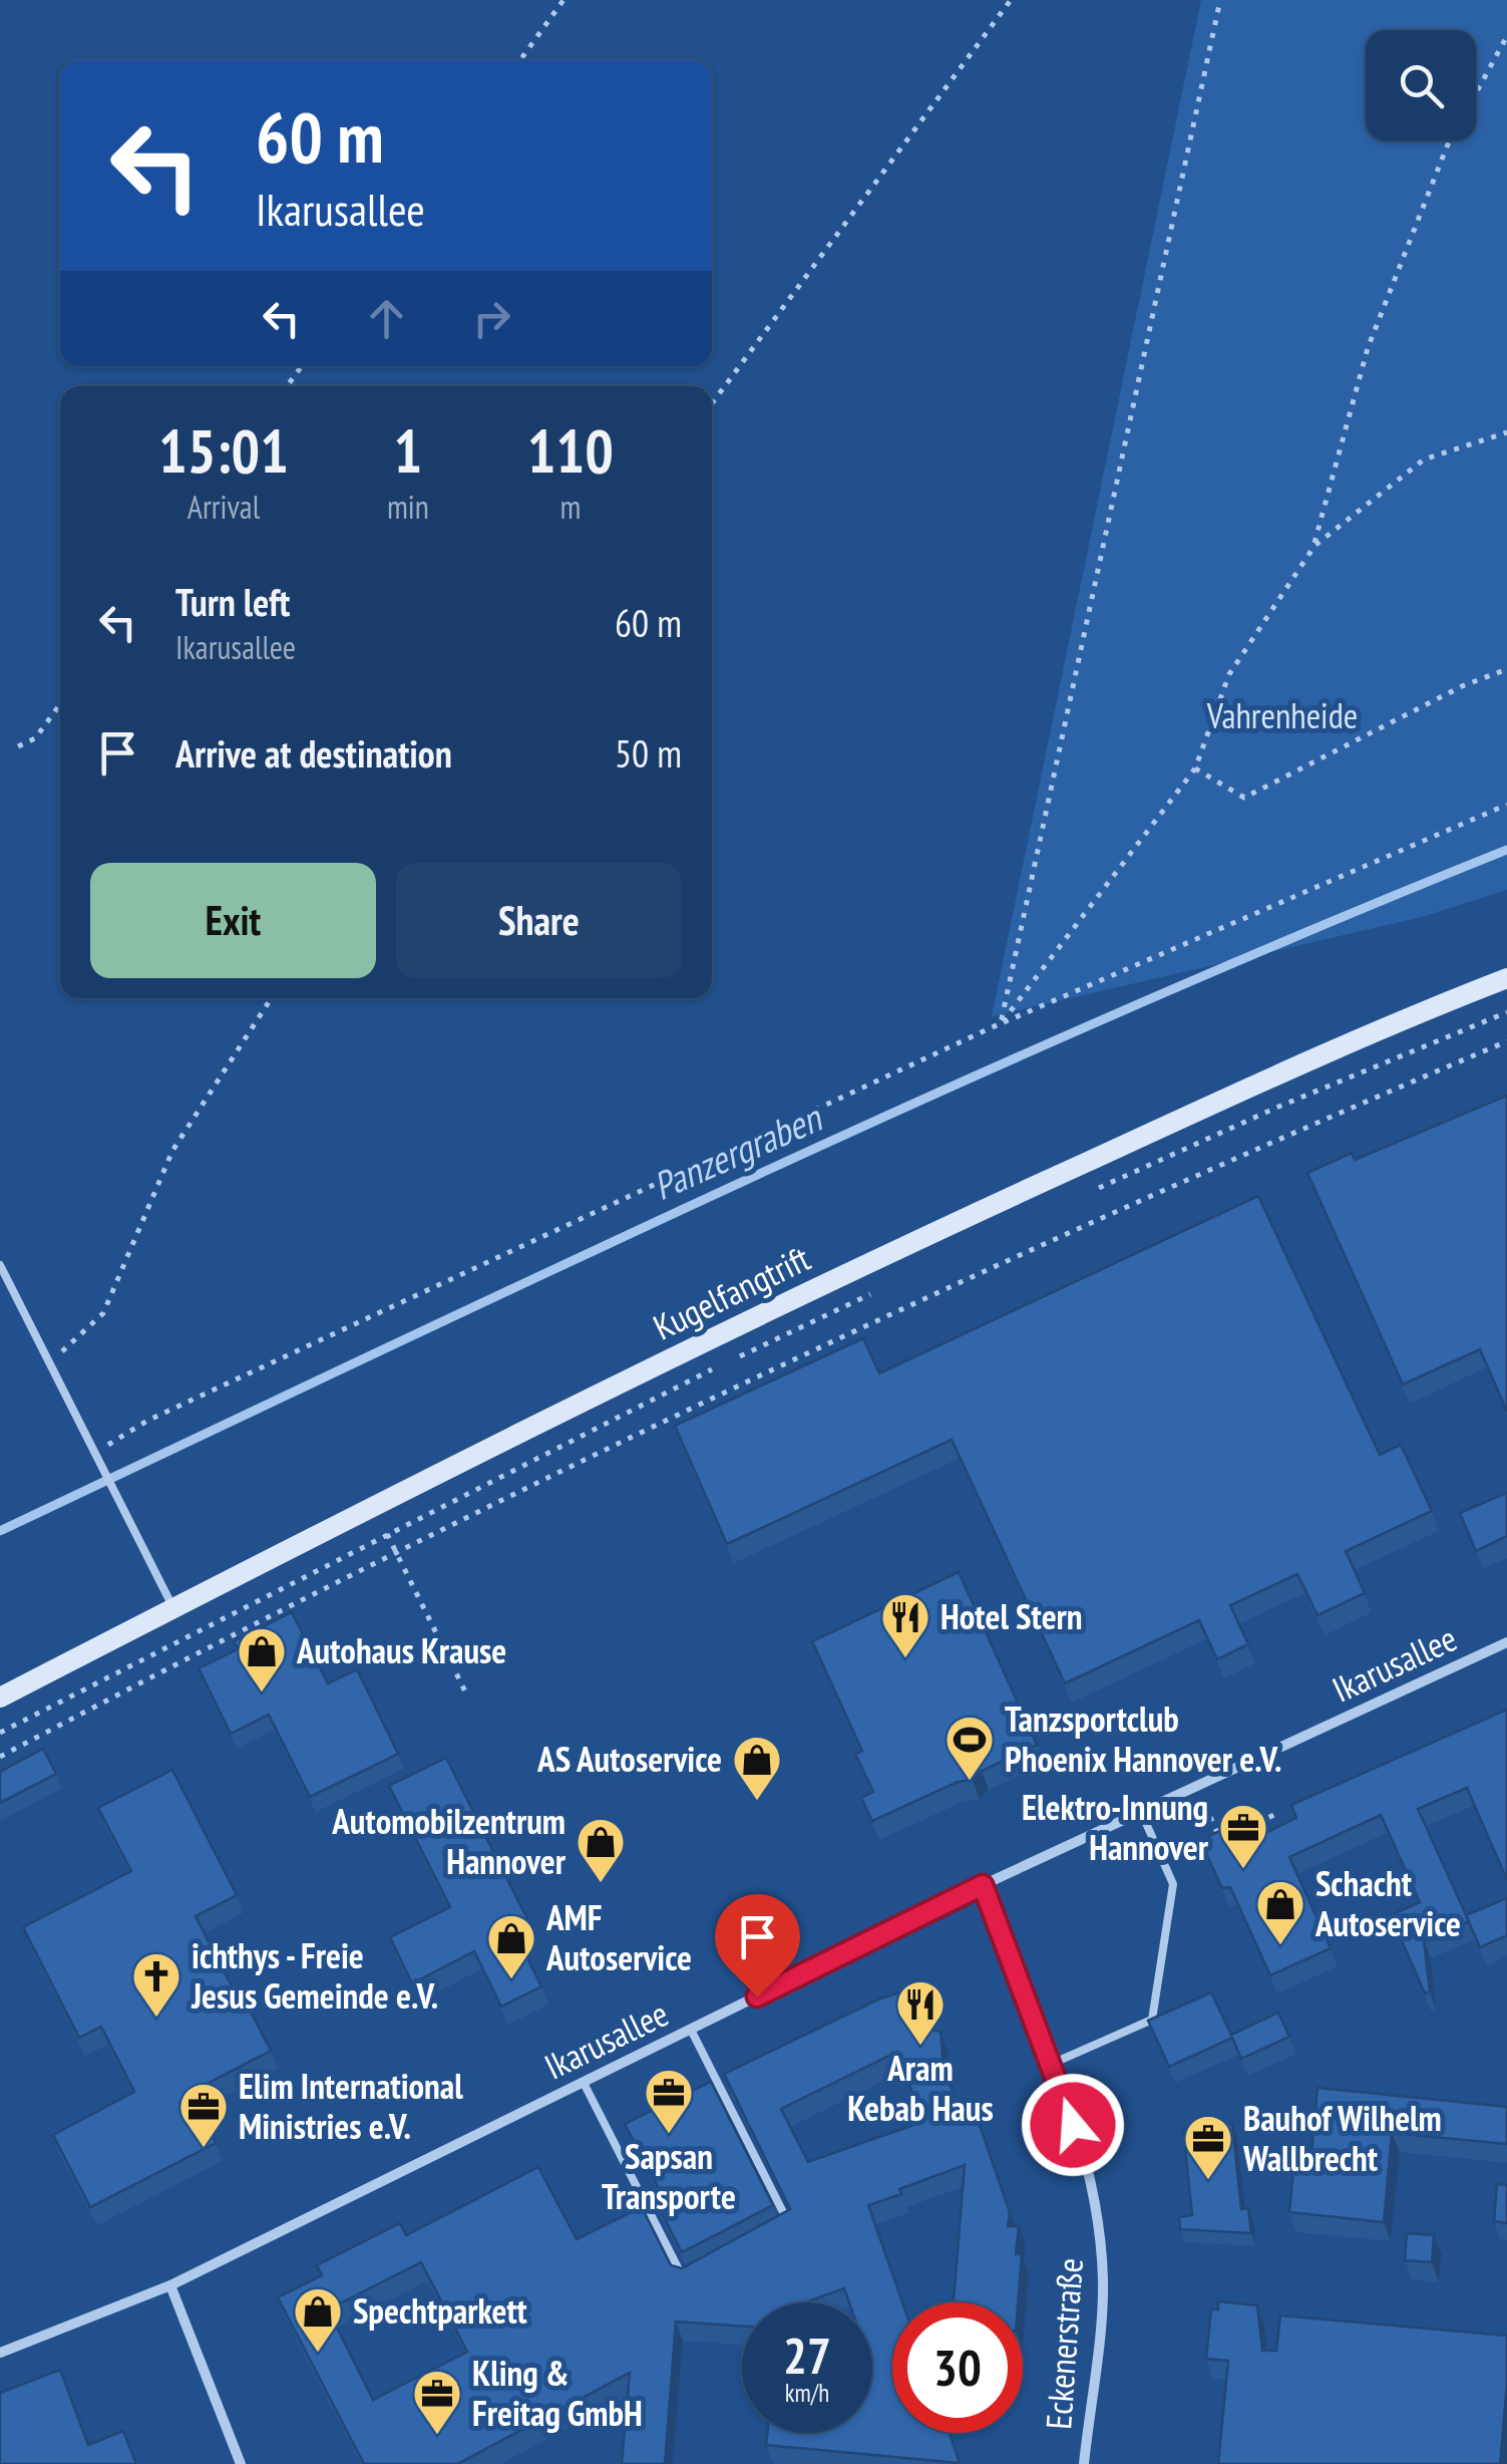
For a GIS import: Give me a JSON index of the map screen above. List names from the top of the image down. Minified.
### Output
{"streets":{"street":["Kugelfangtrift","Ikarusallee","Eckenerstraße"]},"crossings":[["Ikarusallee","Eckenerstraße"]],"water":["Panzergraben"],"parks":["Vahrenheide"],"places":{"restaurant":["Hotel Stern","Aram Kebab Haus"],"shop":["Autohaus Krause","AS Autoservice","Automobilzentrum Hannover","Schacht Autoservice","AMF Autoservice","Spechtparkett"],"sports":["Tanzsportclub Phoenix Hannover e.V."],"office":["Elektro-Innung Hannover","Sapsan Transporte","Elim International Ministries e.V.","Bauhof Wilhelm Wallbrecht","Kling & Freitag GmbH"],"church":["ichthys - Freie Jesus Gemeinde e.V."]},"page":{"turn":["60 m","Ikarusallee"],"eta":["15:01","Arrival","1","min","110","m"],"list":[{"name":"Turn left","note":"Ikarusallee","value":"60 m"},{"name":"Arrive at destination","value":"50 m"}],"buttons":["Exit","Share"],"speed":"27 km/h","limit":"30"}}
